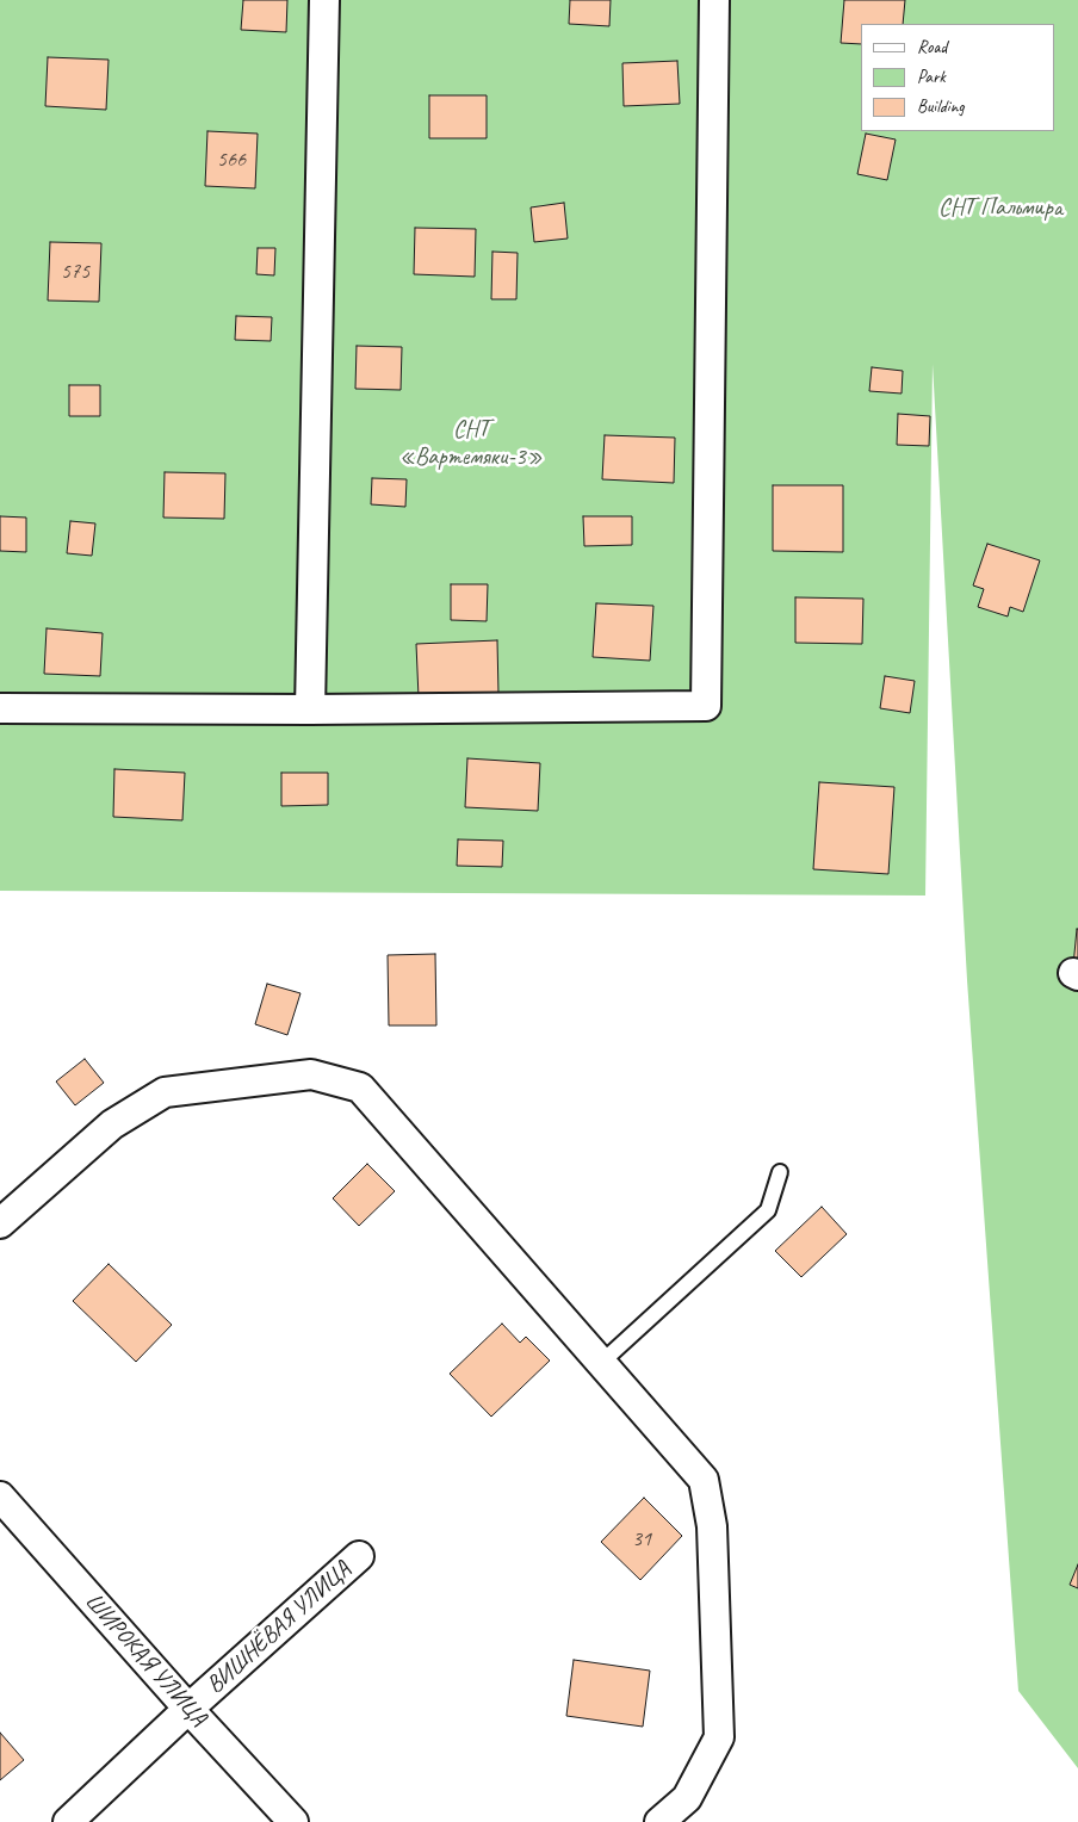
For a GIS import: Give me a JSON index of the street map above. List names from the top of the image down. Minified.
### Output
{"streets":{"street":["ВИШНЁВАЯ УЛИЦА","ШИРОКАЯ УЛИЦА"]},"crossings":[["ВИШНЁВАЯ УЛИЦА","ШИРОКАЯ УЛИЦА"]],"parks":["СНТ Пальмира","СНТ «Вартемяки-3»"],"house_numbers":["566","575","31"],"legend":["Road","Park","Building"]}
